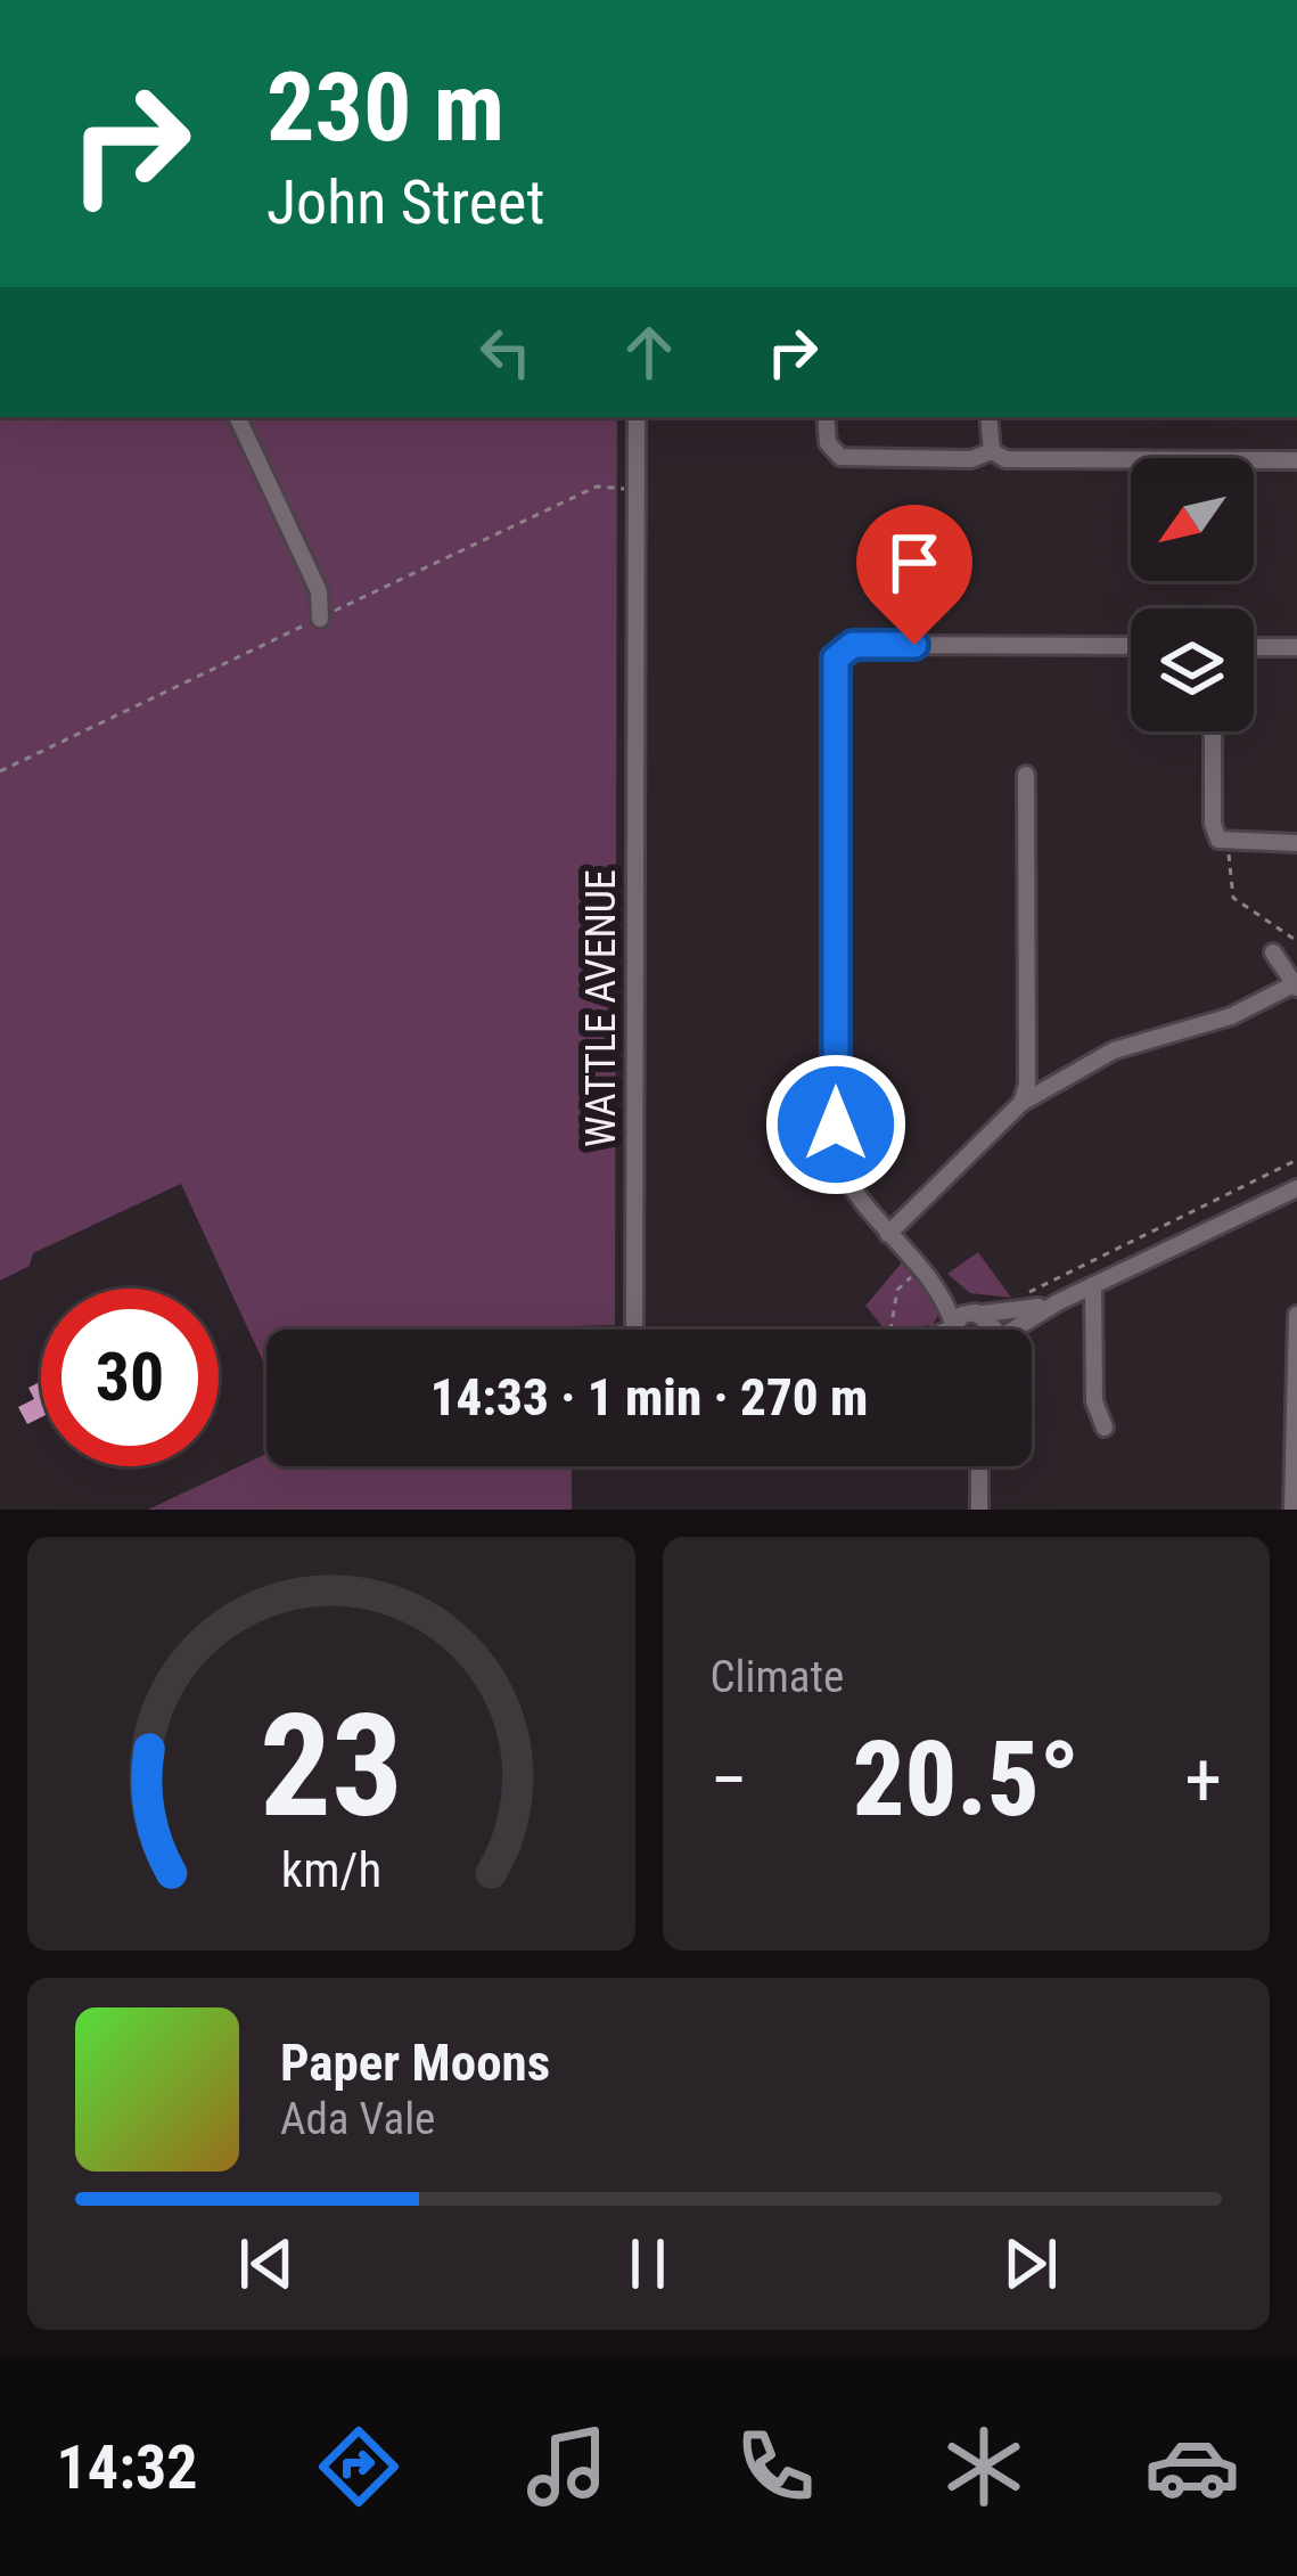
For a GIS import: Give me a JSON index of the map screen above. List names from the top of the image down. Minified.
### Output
{"streets":{"street":["WATTLE AVENUE"]},"north":"bottom left","page":{"turn":["230 m","John Street"],"limit":"30","trip":"14:33 · 1 min · 270 m","tile":"Climate","heat":["−","20.5°","+"],"song":["Paper Moons","Ada Vale"],"tabs":"14:32","gauge":["23","km/h"]}}
